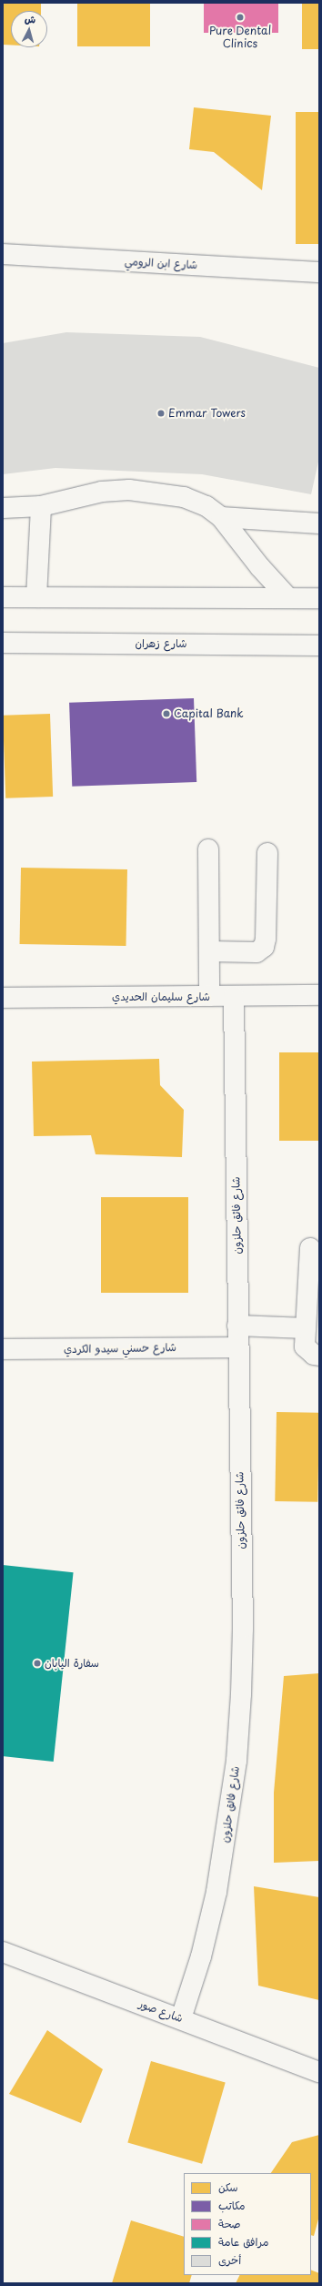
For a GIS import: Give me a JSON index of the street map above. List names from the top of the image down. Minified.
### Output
{"streets":{"street":["شارع ابن الرومي","شارع زهران","شارع سليمان الحديدي","شارع فائق حلزون","شارع حسني سيدو الكردي","شارع صور"]},"crossings":[["شارع سليمان الحديدي","شارع فائق حلزون"],["شارع فائق حلزون","شارع حسني سيدو الكردي"],["شارع فائق حلزون","شارع صور"]],"places":["Pure Dental Clinics","Emmar Towers","Capital Bank","سفارة اليابان"],"legend":["سكن","مكاتب","صحة","مرافق عامة","أخرى"],"north":"top"}
